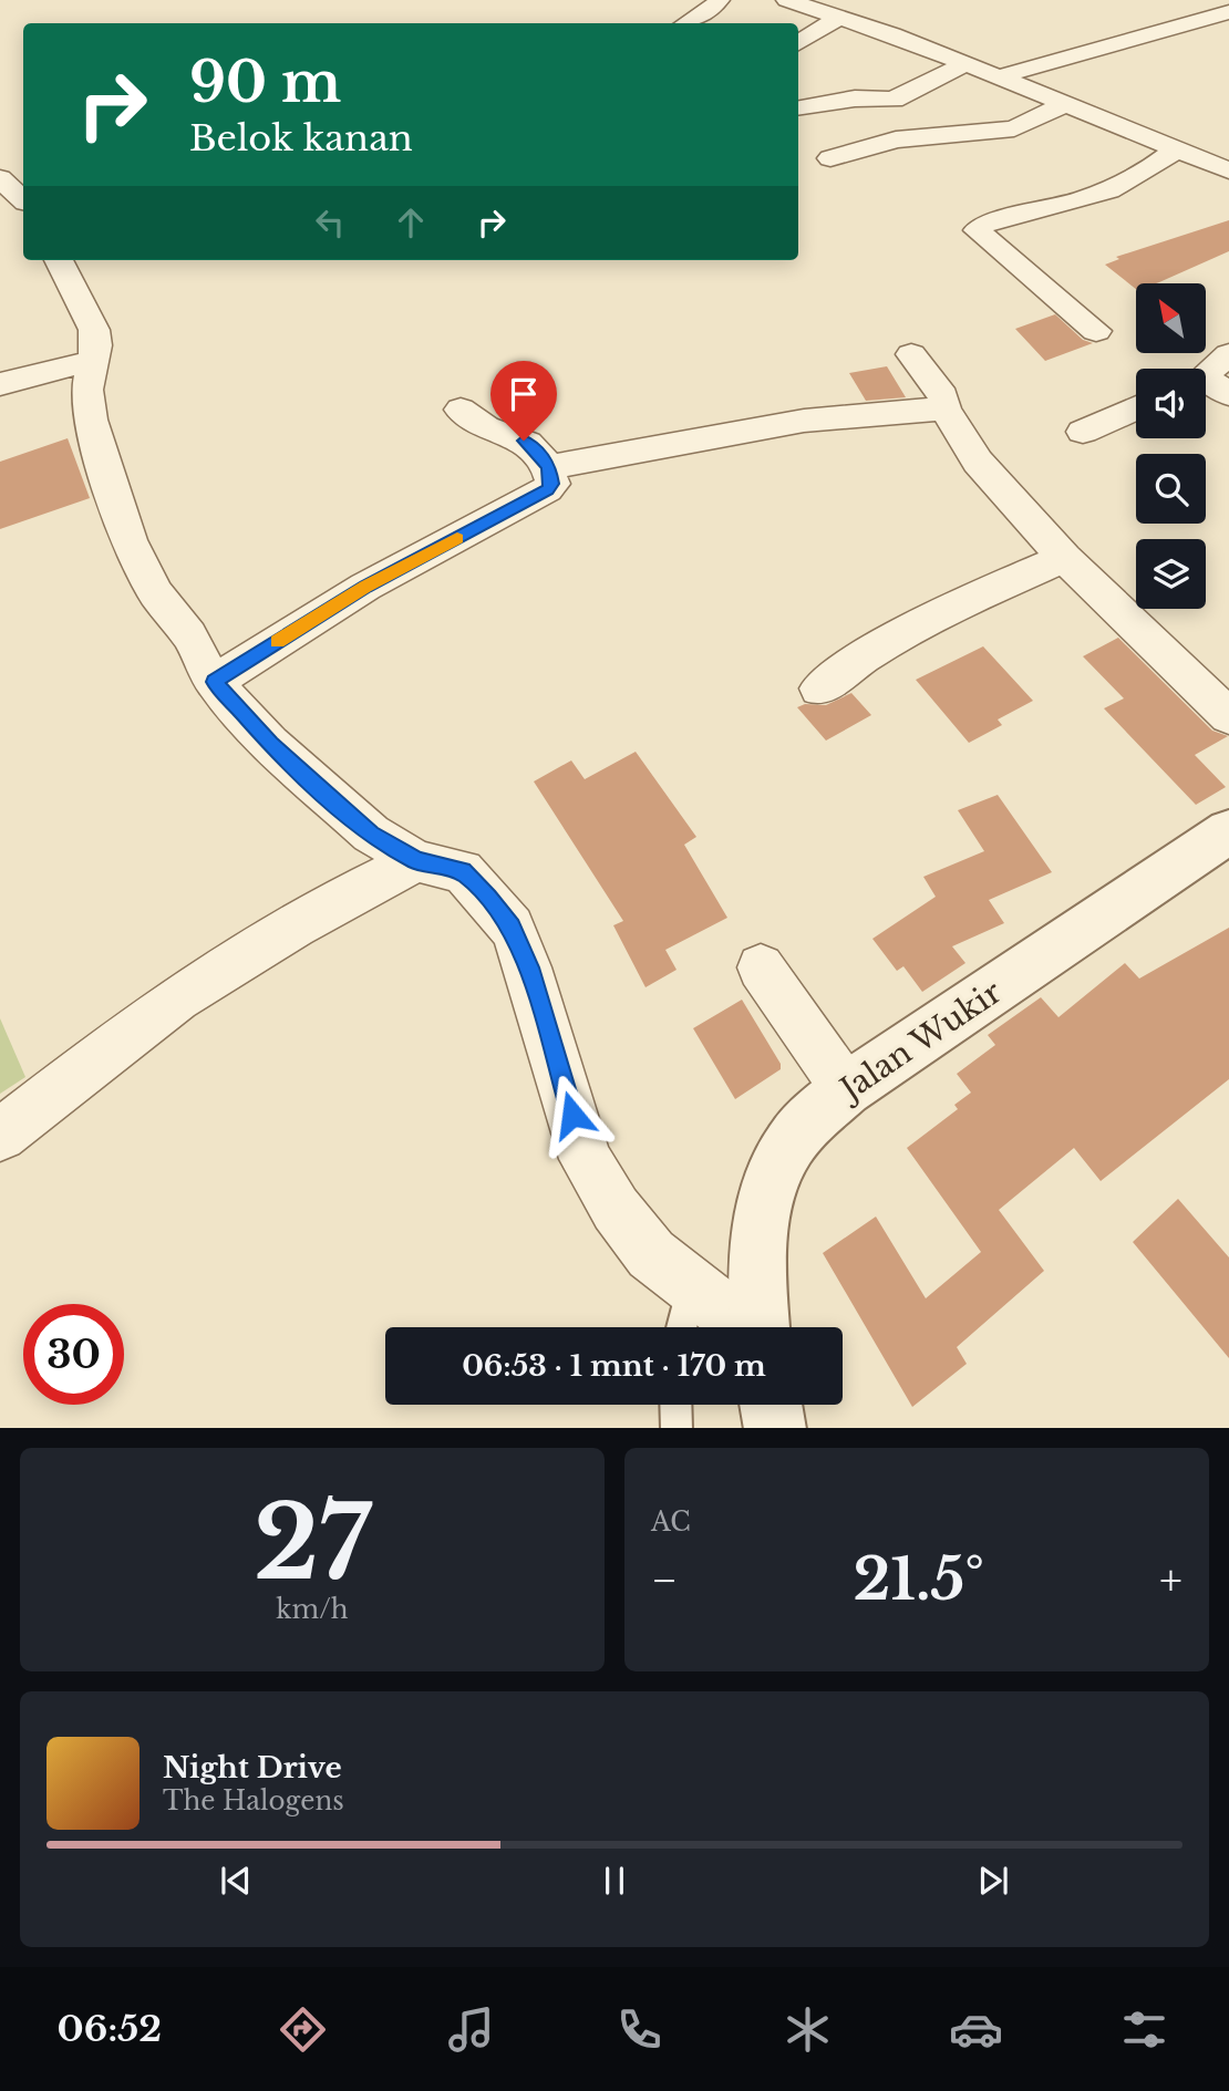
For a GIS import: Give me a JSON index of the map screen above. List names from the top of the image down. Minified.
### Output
{"streets":{"street":["Jalan Wukir"]},"north":"top left","page":{"turn":["90 m","Belok kanan"],"limit":"30","trip":"06:53 · 1 mnt · 170 m","tile":[["27","km/h"],"AC"],"heat":["−","21.5°","+"],"song":["Night Drive","The Halogens"],"tabs":"06:52"}}
